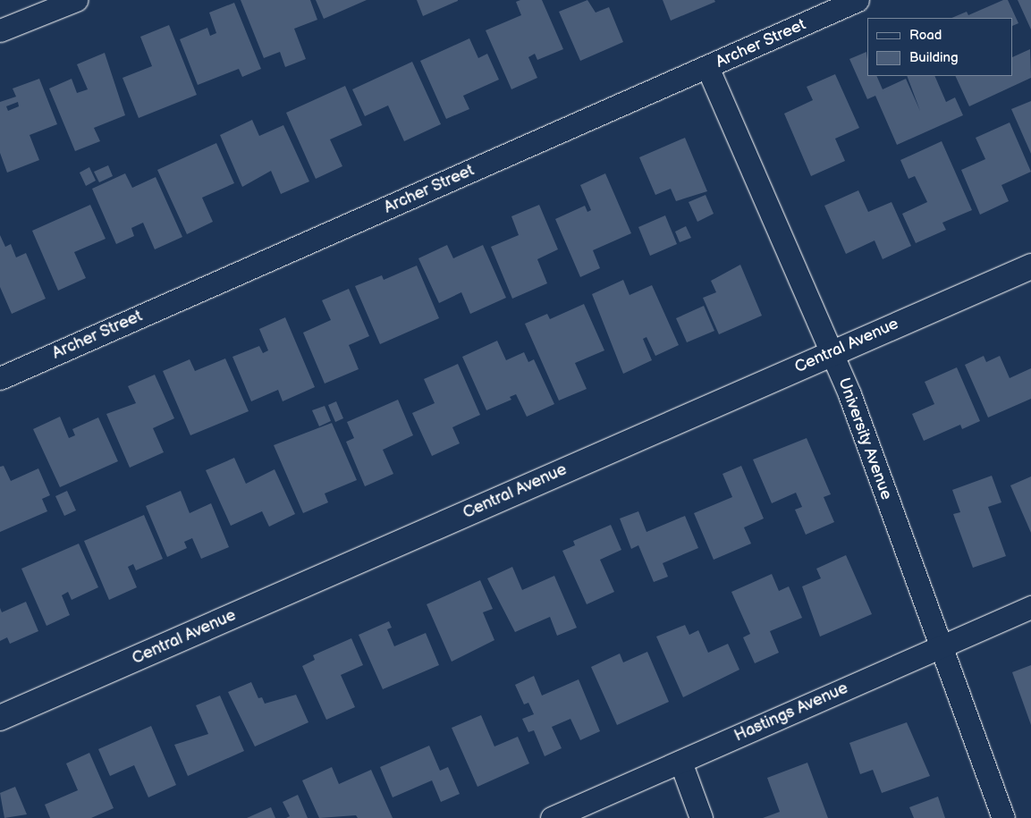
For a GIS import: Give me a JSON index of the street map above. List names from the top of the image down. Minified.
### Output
{"streets":{"street":["Archer Street","Central Avenue","University Avenue","Hastings Avenue"]},"crossings":[["Archer Street","University Avenue"],["Central Avenue","University Avenue"],["University Avenue","Hastings Avenue"]],"legend":["Road","Building"]}
